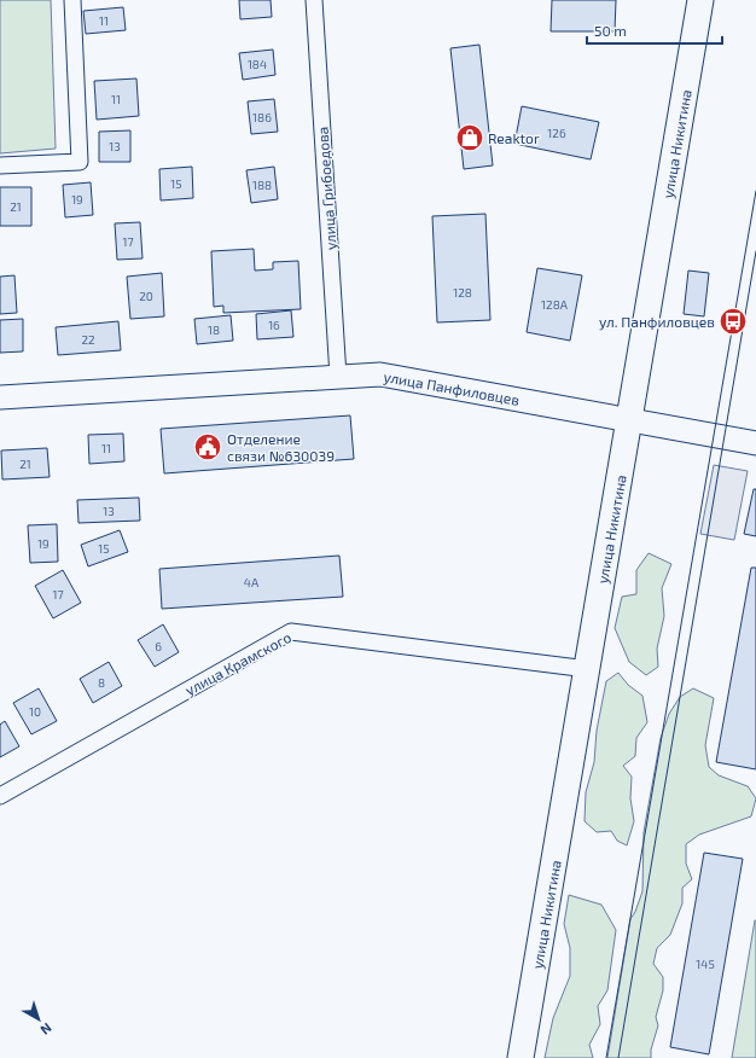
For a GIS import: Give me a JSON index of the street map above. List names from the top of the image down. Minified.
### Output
{"streets":{"main road":["улица Никитина"],"street":["улица Грибоедова","улица Панфиловцев","улица Крамского"]},"crossings":[["улица Никитина","улица Панфиловцев"],["улица Никитина","улица Крамского"],["улица Грибоедова","улица Панфиловцев"]],"places":{"shop":["Reaktor"],"bus stop":["ул. Панфиловцев"],"public building":["Отделение связи №630039"]},"house_numbers":["11","184","11","186","126","13","15","188","19","21","17","128","20","128А","16","18","22","11","21","13","19","15","4А","17","6","8","10","145"],"scale_bar":"50 m","north":"bottom right"}
